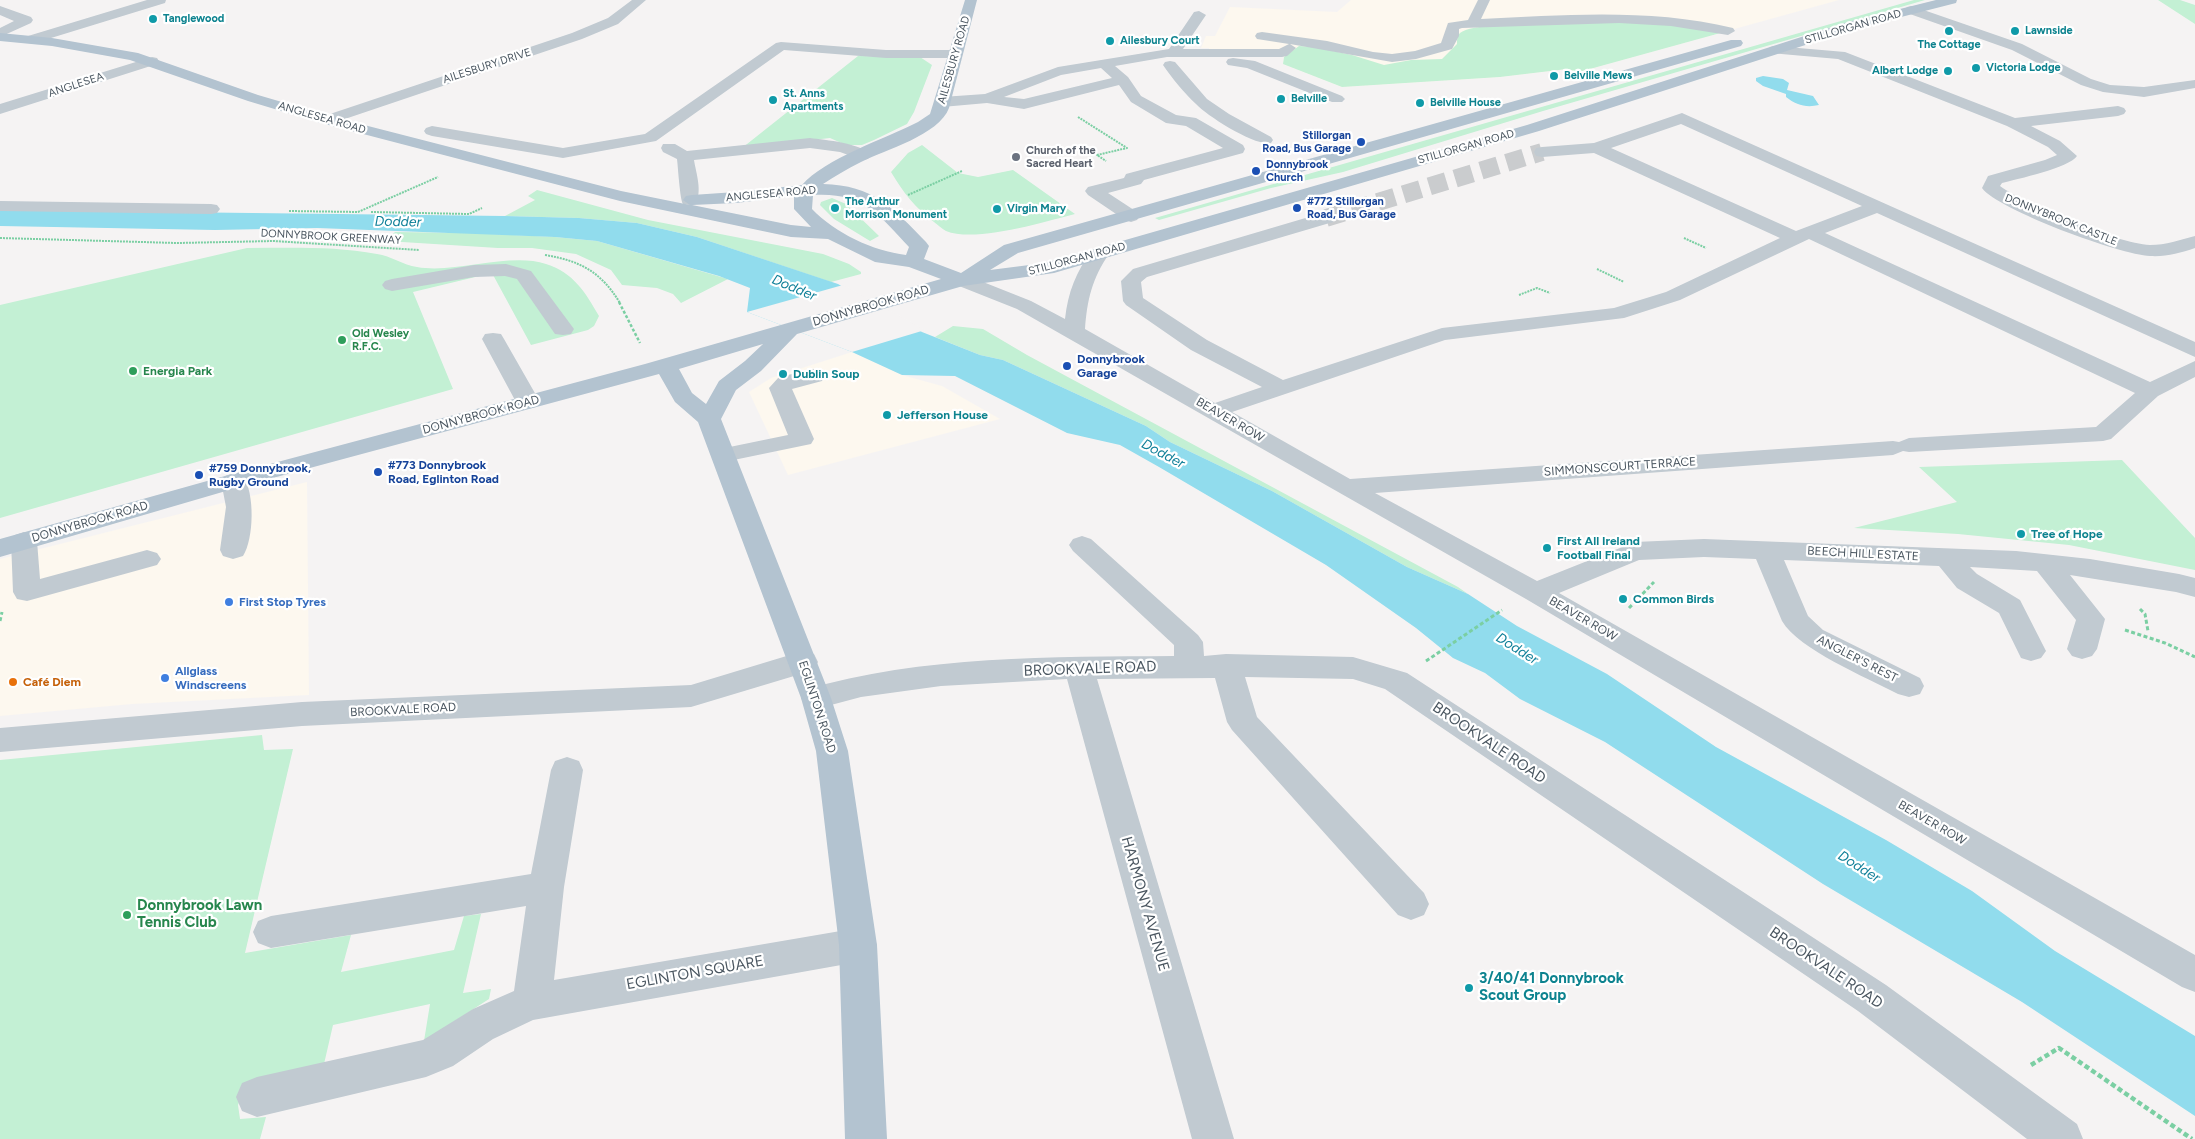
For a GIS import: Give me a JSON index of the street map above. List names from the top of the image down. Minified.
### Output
{"streets":{"main road":["STILLORGAN ROAD","AILESBURY ROAD","ANGLESEA ROAD","DONNYBROOK ROAD","EGLINTON ROAD"],"street":["AILESBURY DRIVE","ANGLESEA","DONNYBROOK CASTLE","BEAVER ROW","SIMMONSCOURT TERRACE","BEECH HILL ESTATE","ANGLER'S REST","BROOKVALE ROAD","HARMONY AVENUE","EGLINTON SQUARE"],"path":["DONNYBROOK GREENWAY"]},"crossings":[["STILLORGAN ROAD","ANGLESEA ROAD"],["STILLORGAN ROAD","DONNYBROOK CASTLE"],["STILLORGAN ROAD","DONNYBROOK ROAD"],["STILLORGAN ROAD","BEAVER ROW"],["AILESBURY ROAD","ANGLESEA ROAD"],["AILESBURY DRIVE","ANGLESEA ROAD"],["ANGLESEA","ANGLESEA ROAD"],["ANGLESEA ROAD","DONNYBROOK ROAD"],["ANGLESEA ROAD","BEAVER ROW"],["DONNYBROOK ROAD","BEAVER ROW"],["DONNYBROOK ROAD","EGLINTON ROAD"],["BEAVER ROW","SIMMONSCOURT TERRACE"],["BEAVER ROW","BEECH HILL ESTATE"],["BEECH HILL ESTATE","ANGLER'S REST"],["BROOKVALE ROAD","EGLINTON ROAD"],["BROOKVALE ROAD","HARMONY AVENUE"],["EGLINTON ROAD","EGLINTON SQUARE"]],"water":["Dodder"],"places":["Tanglewood","The Cottage","Lawnside","Ailesbury Court","Victoria Lodge","Albert Lodge","Belville Mews","Belville","St. Anns Apartments","Belville House","Stillorgan Road, Bus Garage","Church of the Sacred Heart","Donnybrook Church","The Arthur Morrison Monument","#772 Stillorgan Road, Bus Garage","Virgin Mary","Old Wesley R.F.C.","Donnybrook Garage","Energia Park","Dublin Soup","Jefferson House","#773 Donnybrook Road, Eglinton Road","#759 Donnybrook, Rugby Ground","Tree of Hope","First All Ireland Football Final","Common Birds","First Stop Tyres","Allglass Windscreens","Café Diem","Donnybrook Lawn Tennis Club","3/40/41 Donnybrook Scout Group"]}
